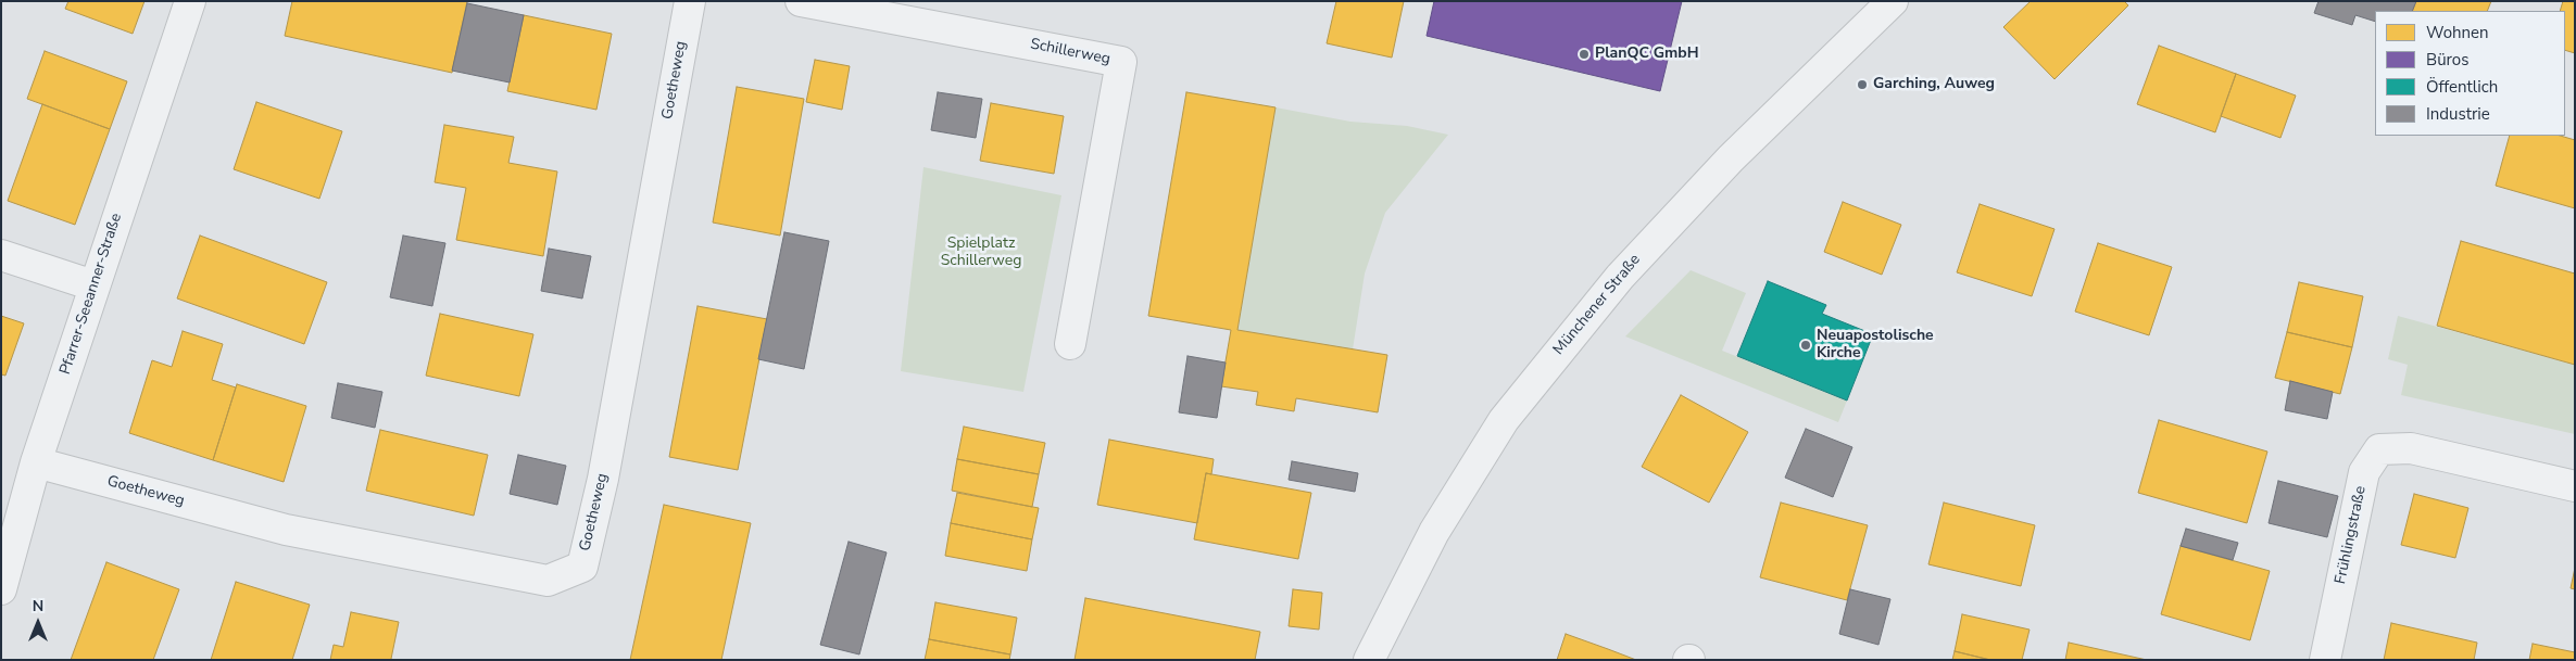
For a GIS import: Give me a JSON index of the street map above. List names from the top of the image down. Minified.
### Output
{"streets":{"street":["Schillerweg","Goetheweg","Pfarrer-Seeanner-Straße","Münchener Straße","Frühlingstraße"]},"crossings":[["Goetheweg","Pfarrer-Seeanner-Straße"]],"parks":["Spielplatz Schillerweg"],"places":["PlanQC GmbH","Garching, Auweg","Neuapostolische Kirche"],"legend":["Wohnen","Büros","Öffentlich","Industrie"],"north":"top"}
